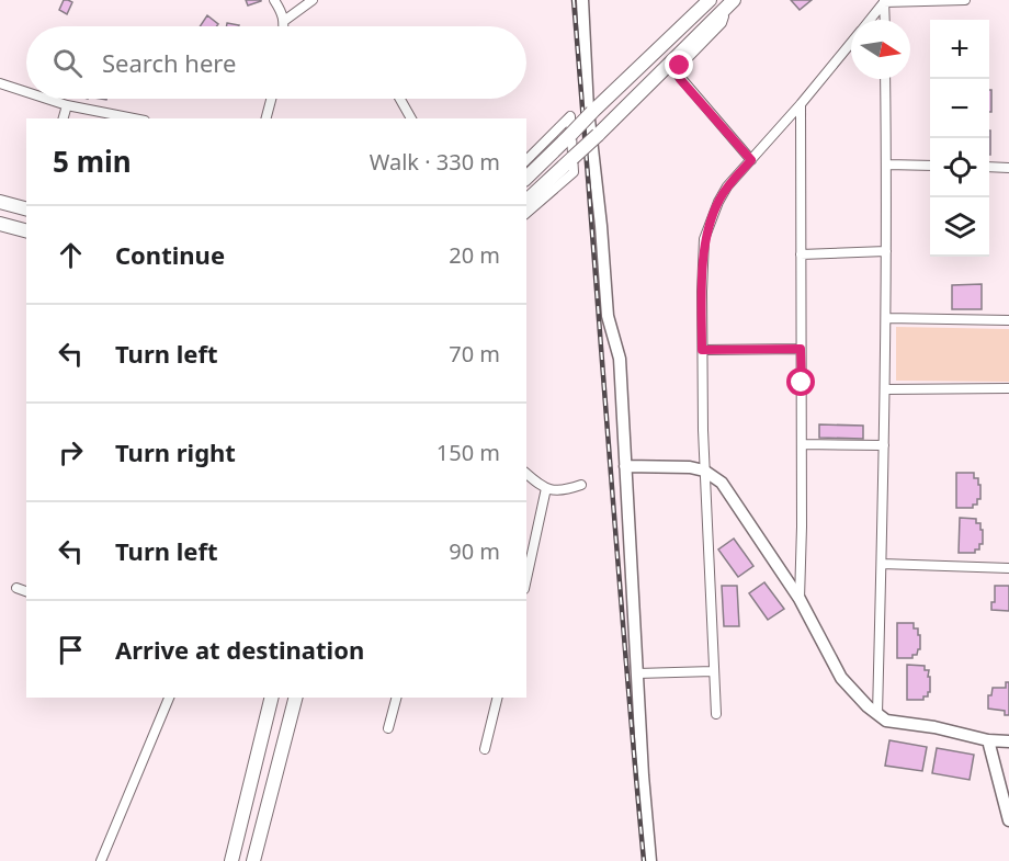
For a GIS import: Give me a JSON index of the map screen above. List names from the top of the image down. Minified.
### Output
{"north":"right","page":{"map_buttons":["+","−"],"search":"Search here","heading":["5 min","Walk · 330 m"],"list":[["Continue","20 m"],["Turn left","70 m"],["Turn right","150 m"],["Turn left","90 m"],"Arrive at destination"]}}
